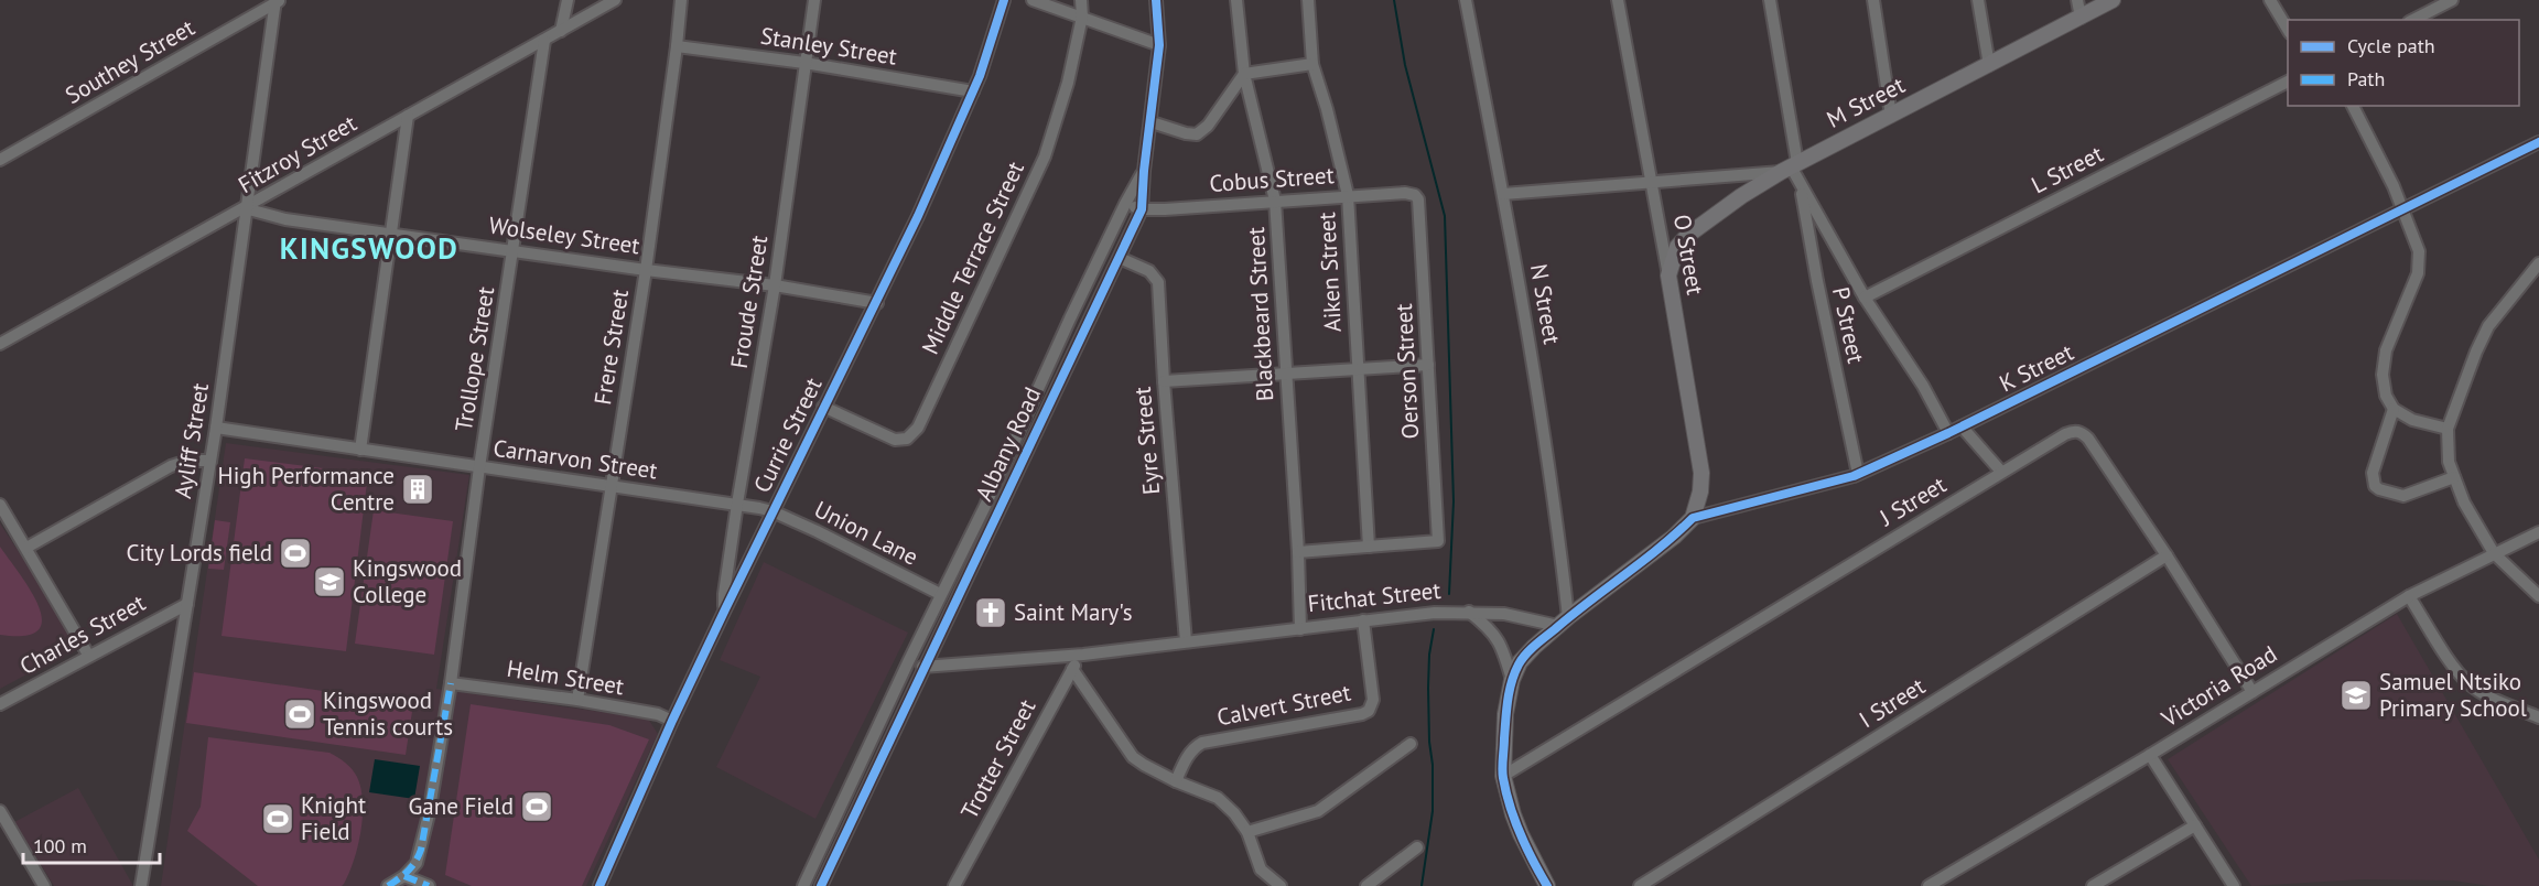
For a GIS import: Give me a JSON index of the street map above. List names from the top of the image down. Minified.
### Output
{"streets":{"street":["Stanley Street","Southey Street","M Street","Fitzroy Street","L Street","Cobus Street","Wolseley Street","O Street","Middle Terrace Street","Aiken Street","Froude Street","N Street","Blackbeard Street","P Street","Frere Street","Trollope Street","K Street","Oerson Street","Currie Street","Ayliff Street","Eyre Street","Albany Road","Carnarvon Street","J Street","Union Lane","Fitchat Street","Charles Street","Helm Street","Victoria Road","I Street","Calvert Street","Trotter Street"]},"crossings":[["Stanley Street","Froude Street"],["Stanley Street","Frere Street"],["Stanley Street","Currie Street"],["Southey Street","Ayliff Street"],["M Street","O Street"],["M Street","P Street"],["Fitzroy Street","Wolseley Street"],["Fitzroy Street","Trollope Street"],["Fitzroy Street","Ayliff Street"],["L Street","P Street"],["Cobus Street","Aiken Street"],["Cobus Street","Blackbeard Street"],["Cobus Street","Oerson Street"],["Cobus Street","Albany Road"],["Wolseley Street","Froude Street"],["Wolseley Street","Frere Street"],["Wolseley Street","Trollope Street"],["Wolseley Street","Currie Street"],["Wolseley Street","Ayliff Street"],["O Street","K Street"],["Middle Terrace Street","Currie Street"],["Aiken Street","Oerson Street"],["Froude Street","Currie Street"],["Froude Street","Carnarvon Street"],["N Street","K Street"],["N Street","Fitchat Street"],["Blackbeard Street","Fitchat Street"],["P Street","K Street"],["Frere Street","Carnarvon Street"],["Frere Street","Helm Street"],["Trollope Street","Carnarvon Street"],["Trollope Street","Helm Street"],["K Street","Fitchat Street"],["Currie Street","Carnarvon Street"],["Currie Street","Union Lane"],["Currie Street","Helm Street"],["Ayliff Street","Carnarvon Street"],["Ayliff Street","Charles Street"],["Eyre Street","Albany Road"],["Eyre Street","Fitchat Street"],["Albany Road","Union Lane"],["Albany Road","Fitchat Street"],["Carnarvon Street","Union Lane"],["J Street","Victoria Road"],["J Street","I Street"],["Fitchat Street","Calvert Street"],["Fitchat Street","Trotter Street"]],"districts":["KINGSWOOD"],"places":{"building":["High Performance Centre"],"sports":["City Lords field","Kingswood Tennis courts","Gane Field","Knight Field"],"school or university":["Kingswood College","Samuel Ntsiko Primary School"],"church":["Saint Mary's"]},"legend":["Cycle path","Path"],"scale_bar":"100 m"}
